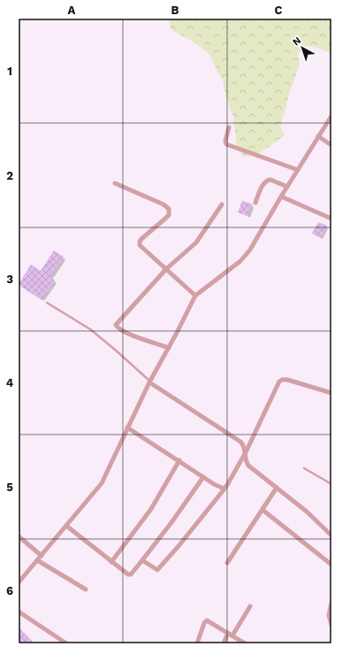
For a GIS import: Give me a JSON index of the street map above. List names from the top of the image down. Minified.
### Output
{"north":"top left","grid":{"columns":["A","B","C"],"rows":["1","2","3","4","5","6"]}}
